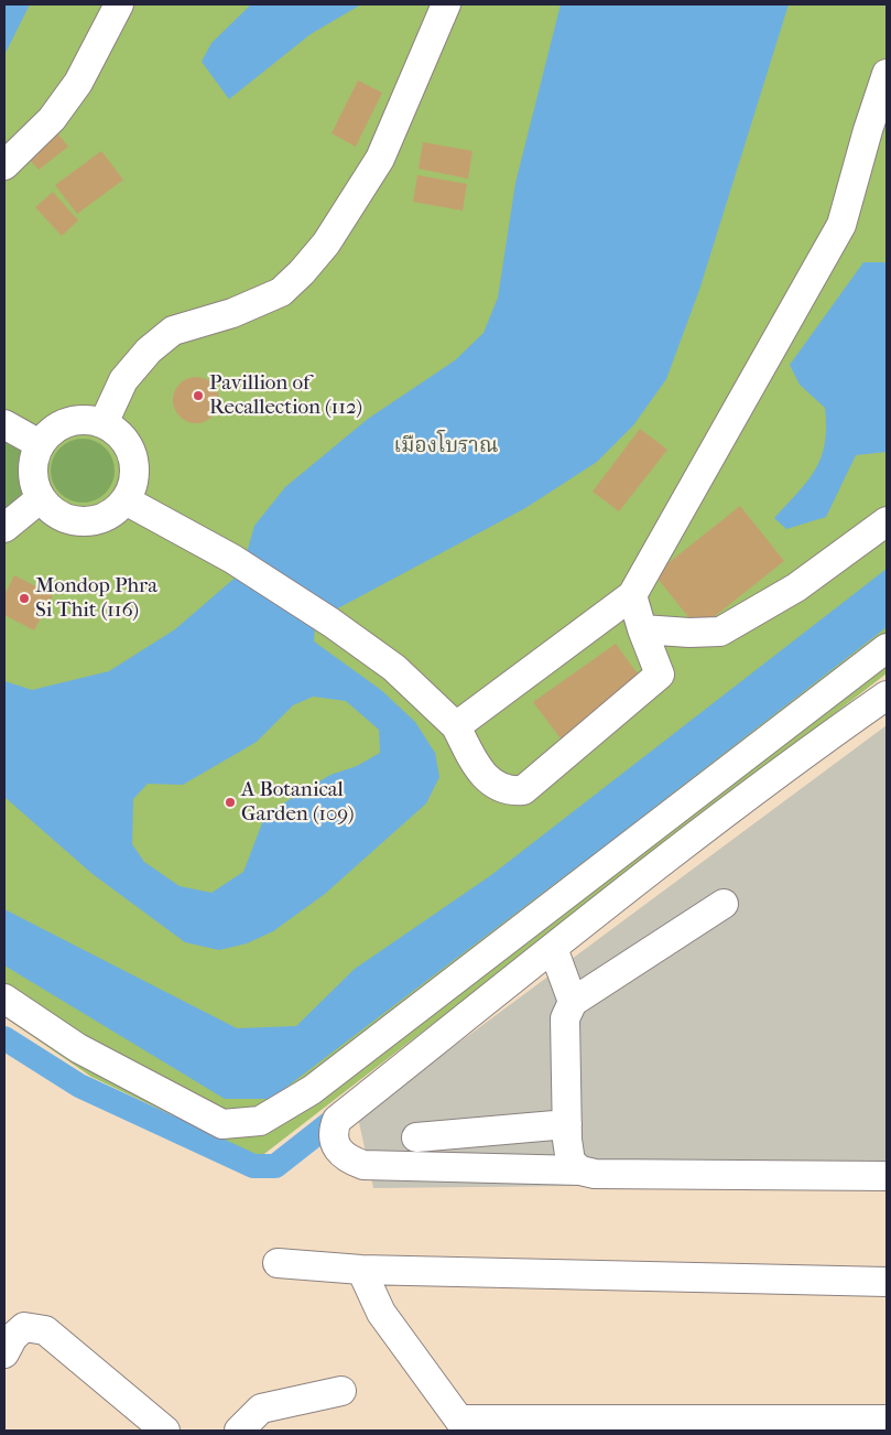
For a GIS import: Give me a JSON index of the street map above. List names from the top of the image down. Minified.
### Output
{"parks":["เมืองโบราณ"],"places":["Pavillion of Recallection (112)","Mondop Phra Si Thit (116)","A Botanical Garden (109)"]}
